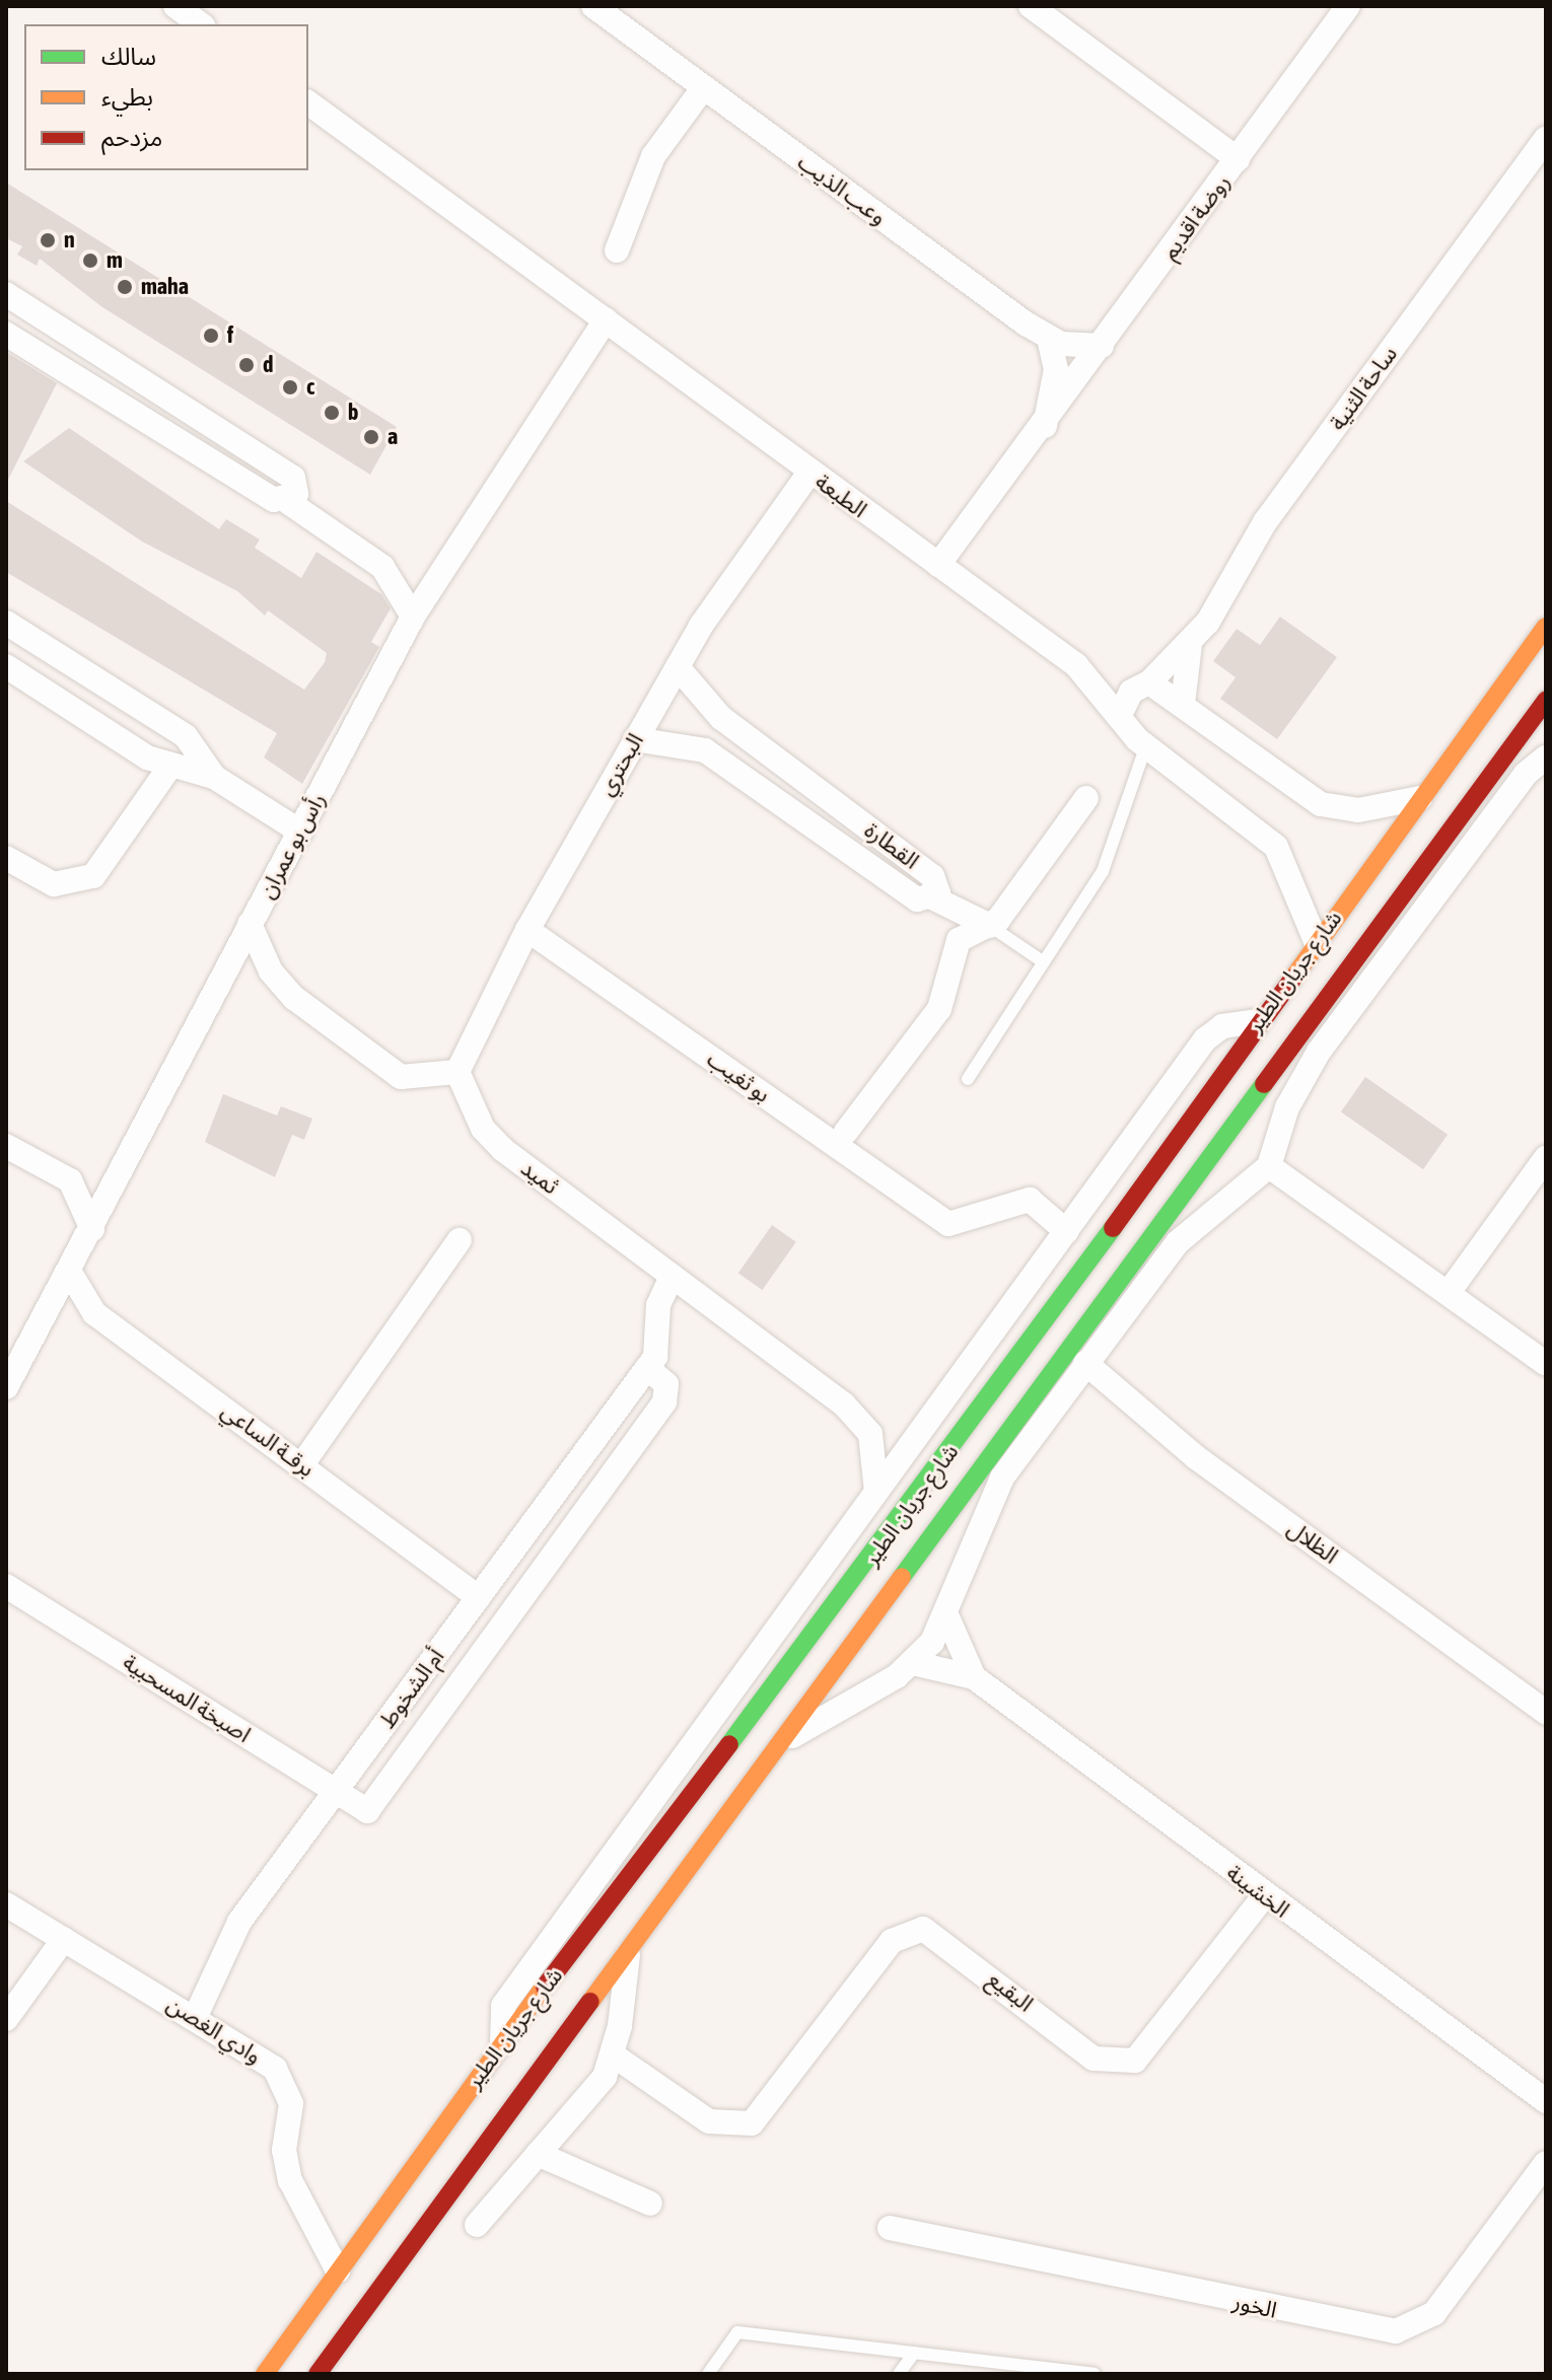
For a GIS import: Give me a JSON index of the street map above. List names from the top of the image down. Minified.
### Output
{"streets":{"street":["وعب الذيب","روضة اقديم","ساحة الثنية","الطبعة","البحتري","رأس بو عمران","القطارة","شارع جريان الطير","بو ثغيب","ثميد","برقـة الساعي","الظلال","أم الشخوط","اصبخة المسحبية","الخشينة","البقيع","وادي الغصن","الخور"]},"crossings":[["وعب الذيب","روضة اقديم"],["روضة اقديم","الطبعة"],["ساحة الثنية","الطبعة"],["الطبعة","البحتري"],["الطبعة","رأس بو عمران"],["الطبعة","شارع جريان الطير"],["البحتري","القطارة"],["البحتري","بو ثغيب"],["البحتري","ثميد"],["رأس بو عمران","برقـة الساعي"],["شارع جريان الطير","الظلال"],["شارع جريان الطير","الخشينة"],["شارع جريان الطير","وادي الغصن"],["ثميد","أم الشخوط"],["برقـة الساعي","أم الشخوط"],["أم الشخوط","اصبخة المسحبية"],["أم الشخوط","وادي الغصن"],["الخشينة","البقيع"]],"places":["n","m","maha","f","d","c","b","a"],"legend":["سالك","بطيء","مزدحم"]}
